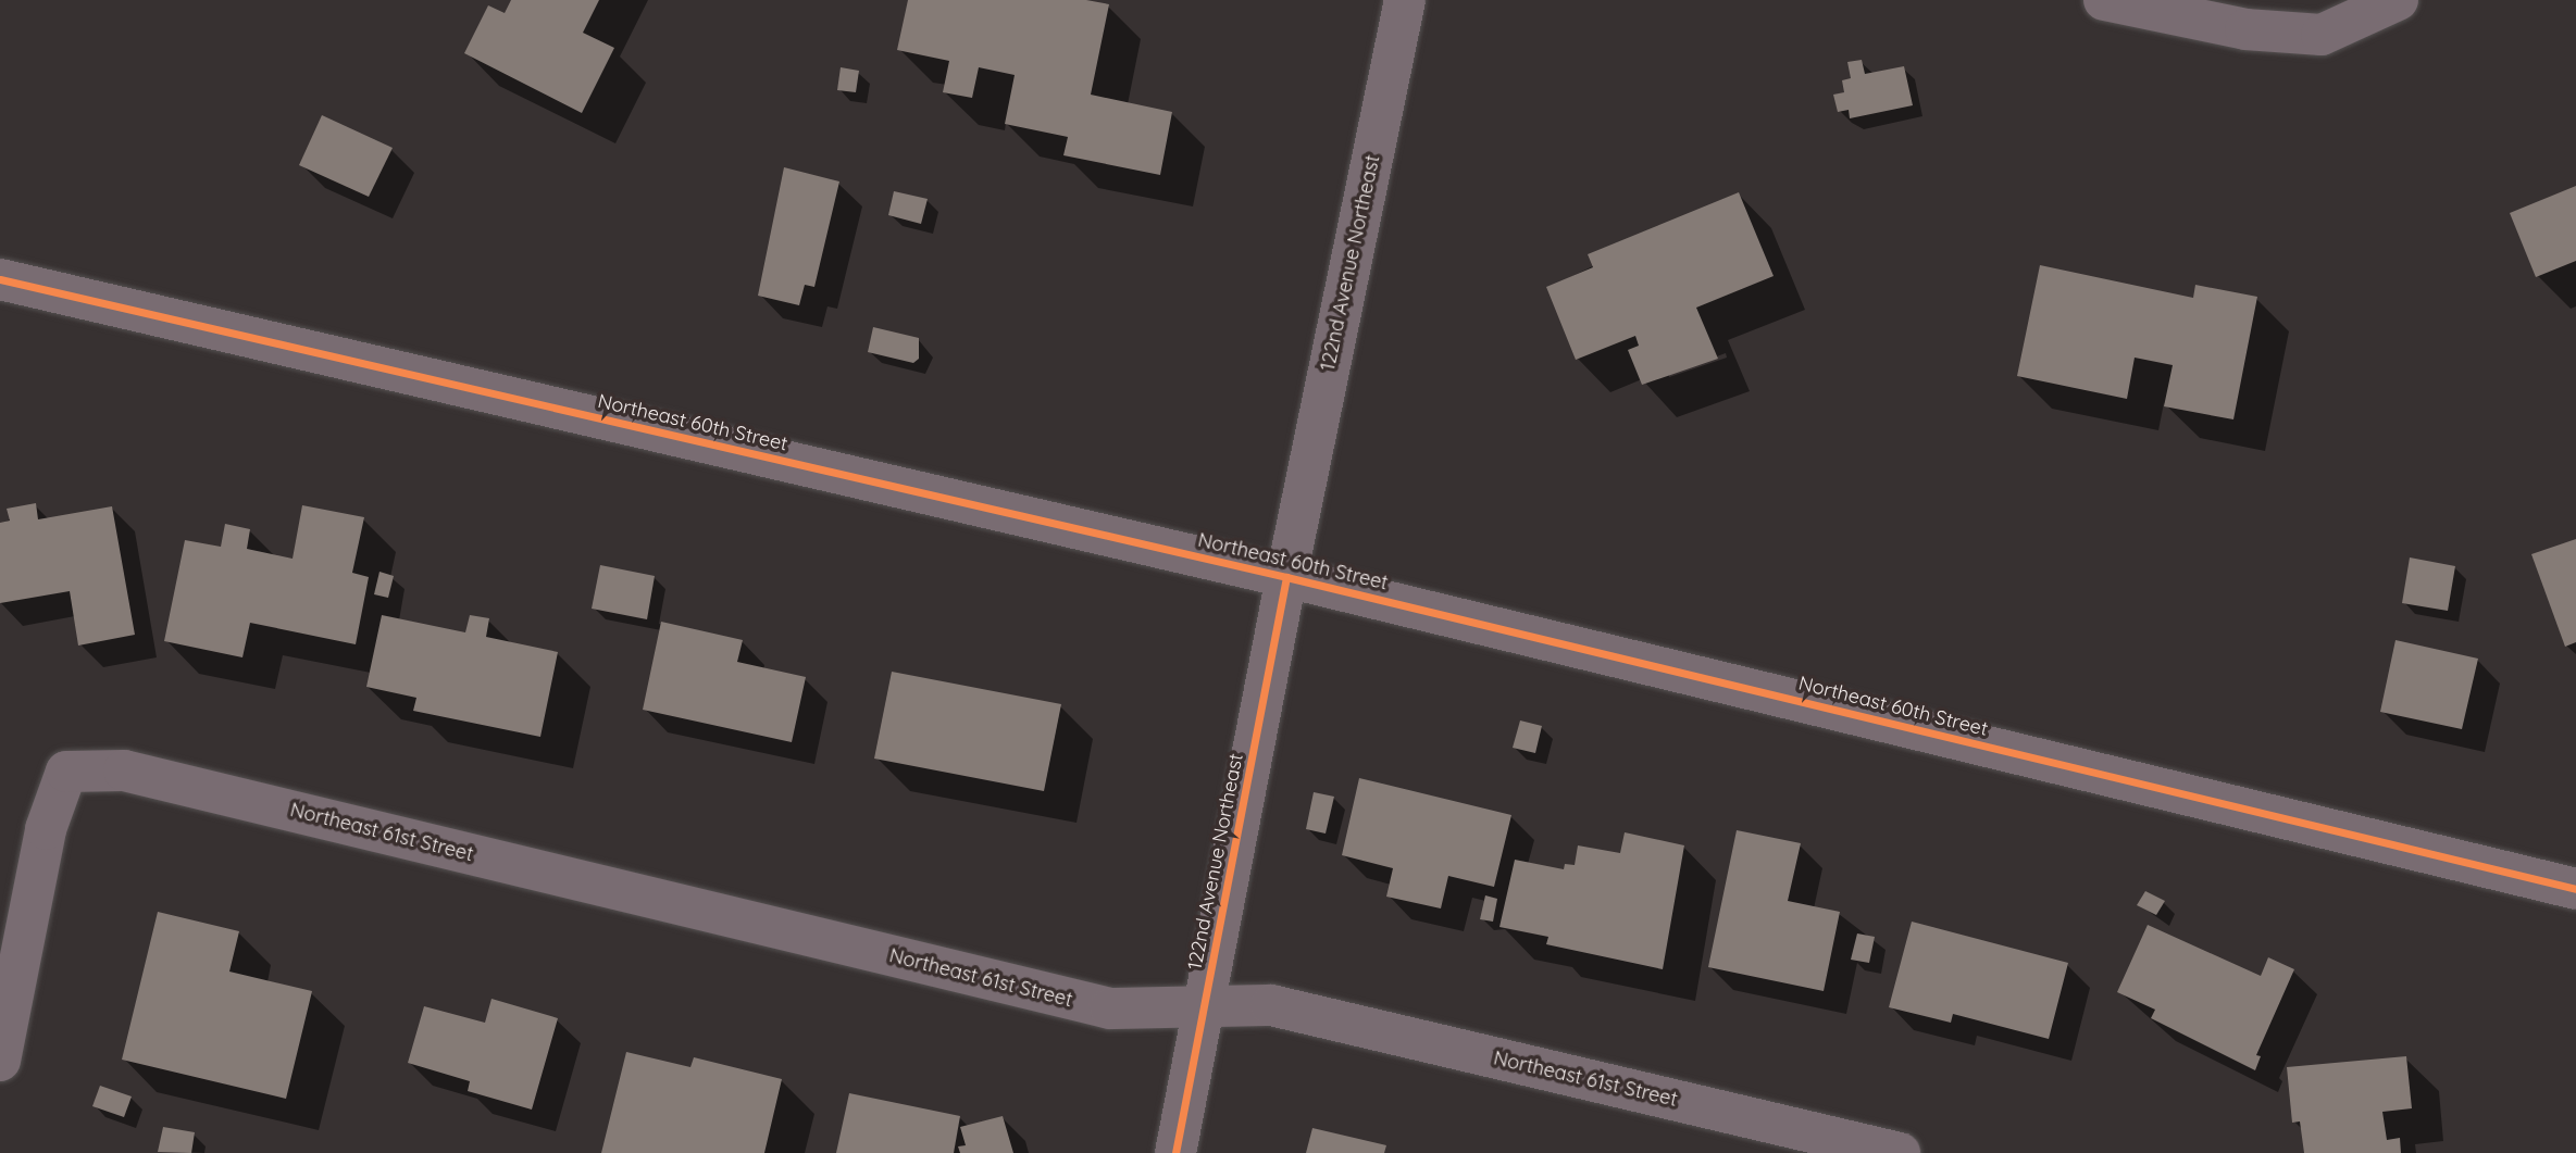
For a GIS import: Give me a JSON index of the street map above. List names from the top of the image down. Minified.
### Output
{"streets":{"street":["122nd Avenue Northeast","Northeast 60th Street","Northeast 61st Street"]},"crossings":[["122nd Avenue Northeast","Northeast 60th Street"],["122nd Avenue Northeast","Northeast 61st Street"]]}
